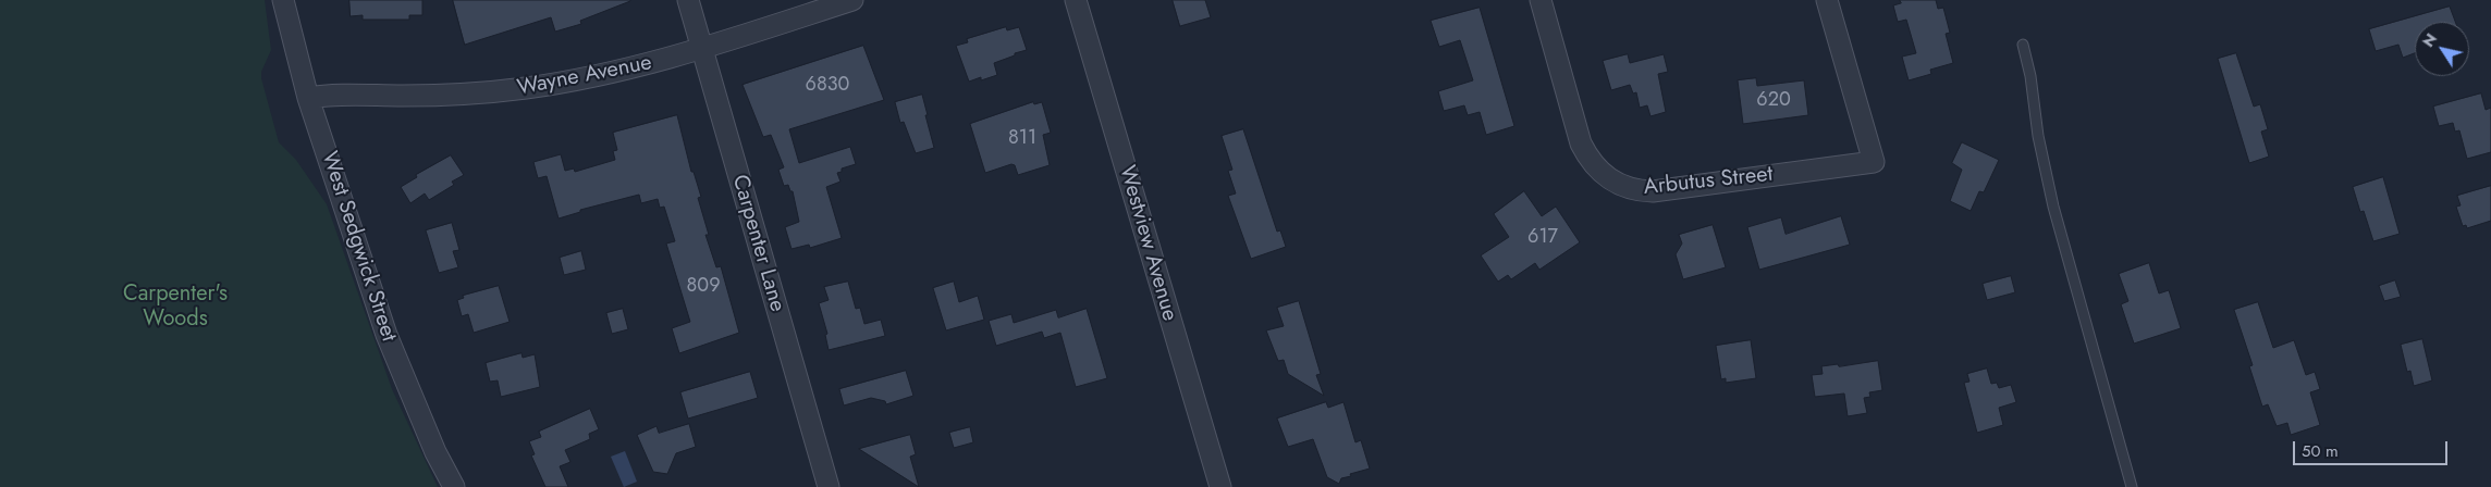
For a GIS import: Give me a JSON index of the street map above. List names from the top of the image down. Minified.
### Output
{"streets":{"street":["Wayne Avenue","Arbutus Street","Carpenter Lane","Westview Avenue","West Sedgwick Street"]},"crossings":[["Wayne Avenue","Carpenter Lane"],["Wayne Avenue","West Sedgwick Street"]],"parks":["Carpenter's Woods"],"house_numbers":["6830","620","811","617","809"],"scale_bar":"50 m","north":"top left"}
